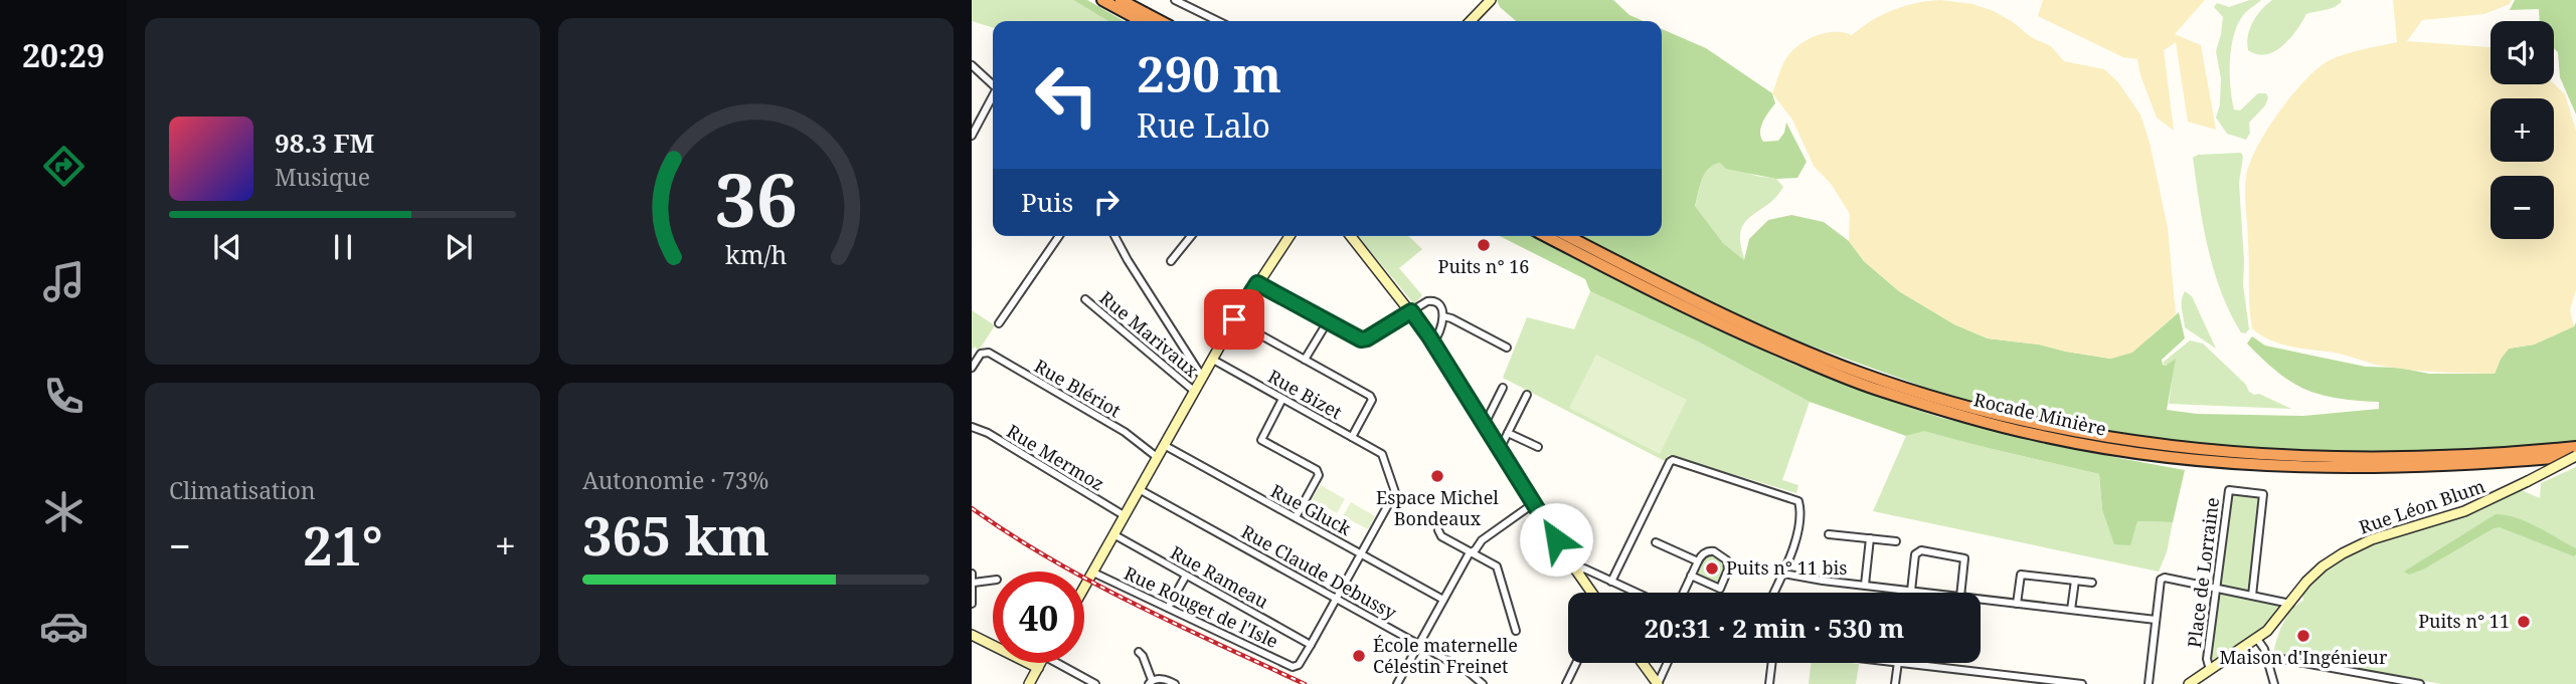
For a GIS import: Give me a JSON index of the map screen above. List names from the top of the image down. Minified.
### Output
{"streets":{"highway":["Rocade Minière"],"street":["Rue Marivaux","Rue Blériot","Rue Bizet","Rue Mermoz","Rue Léon Blum","Rue Gluck","Rue Claude Debussy","Place de Lorraine","Rue Rameau","Rue Rouget de l'Isle"]},"crossings":[["Rue Bizet","Rue Gluck"],["Rocade Minière","Rue Léon Blum"],["Rue Léon Blum","Place de Lorraine"],["Rue Rameau","Rue Rouget de l'Isle"]],"places":["Puits n° 16","Espace Michel Bondeaux","Puits n° 11 bis","Puits n° 11","Maison d'Ingénieur","École maternelle Célestin Freinet"],"page":{"tabs":"20:29","map_buttons":["+","−"],"turn":["290 m","Rue Lalo"],"song":["98.3 FM","Musique"],"then":"Puis","tile":["Climatisation",["Autonomie · 73%","365 km"]],"heat":["−","21°","+"],"limit":"40","trip":"20:31 · 2 min · 530 m","gauge":["36","km/h"]}}
